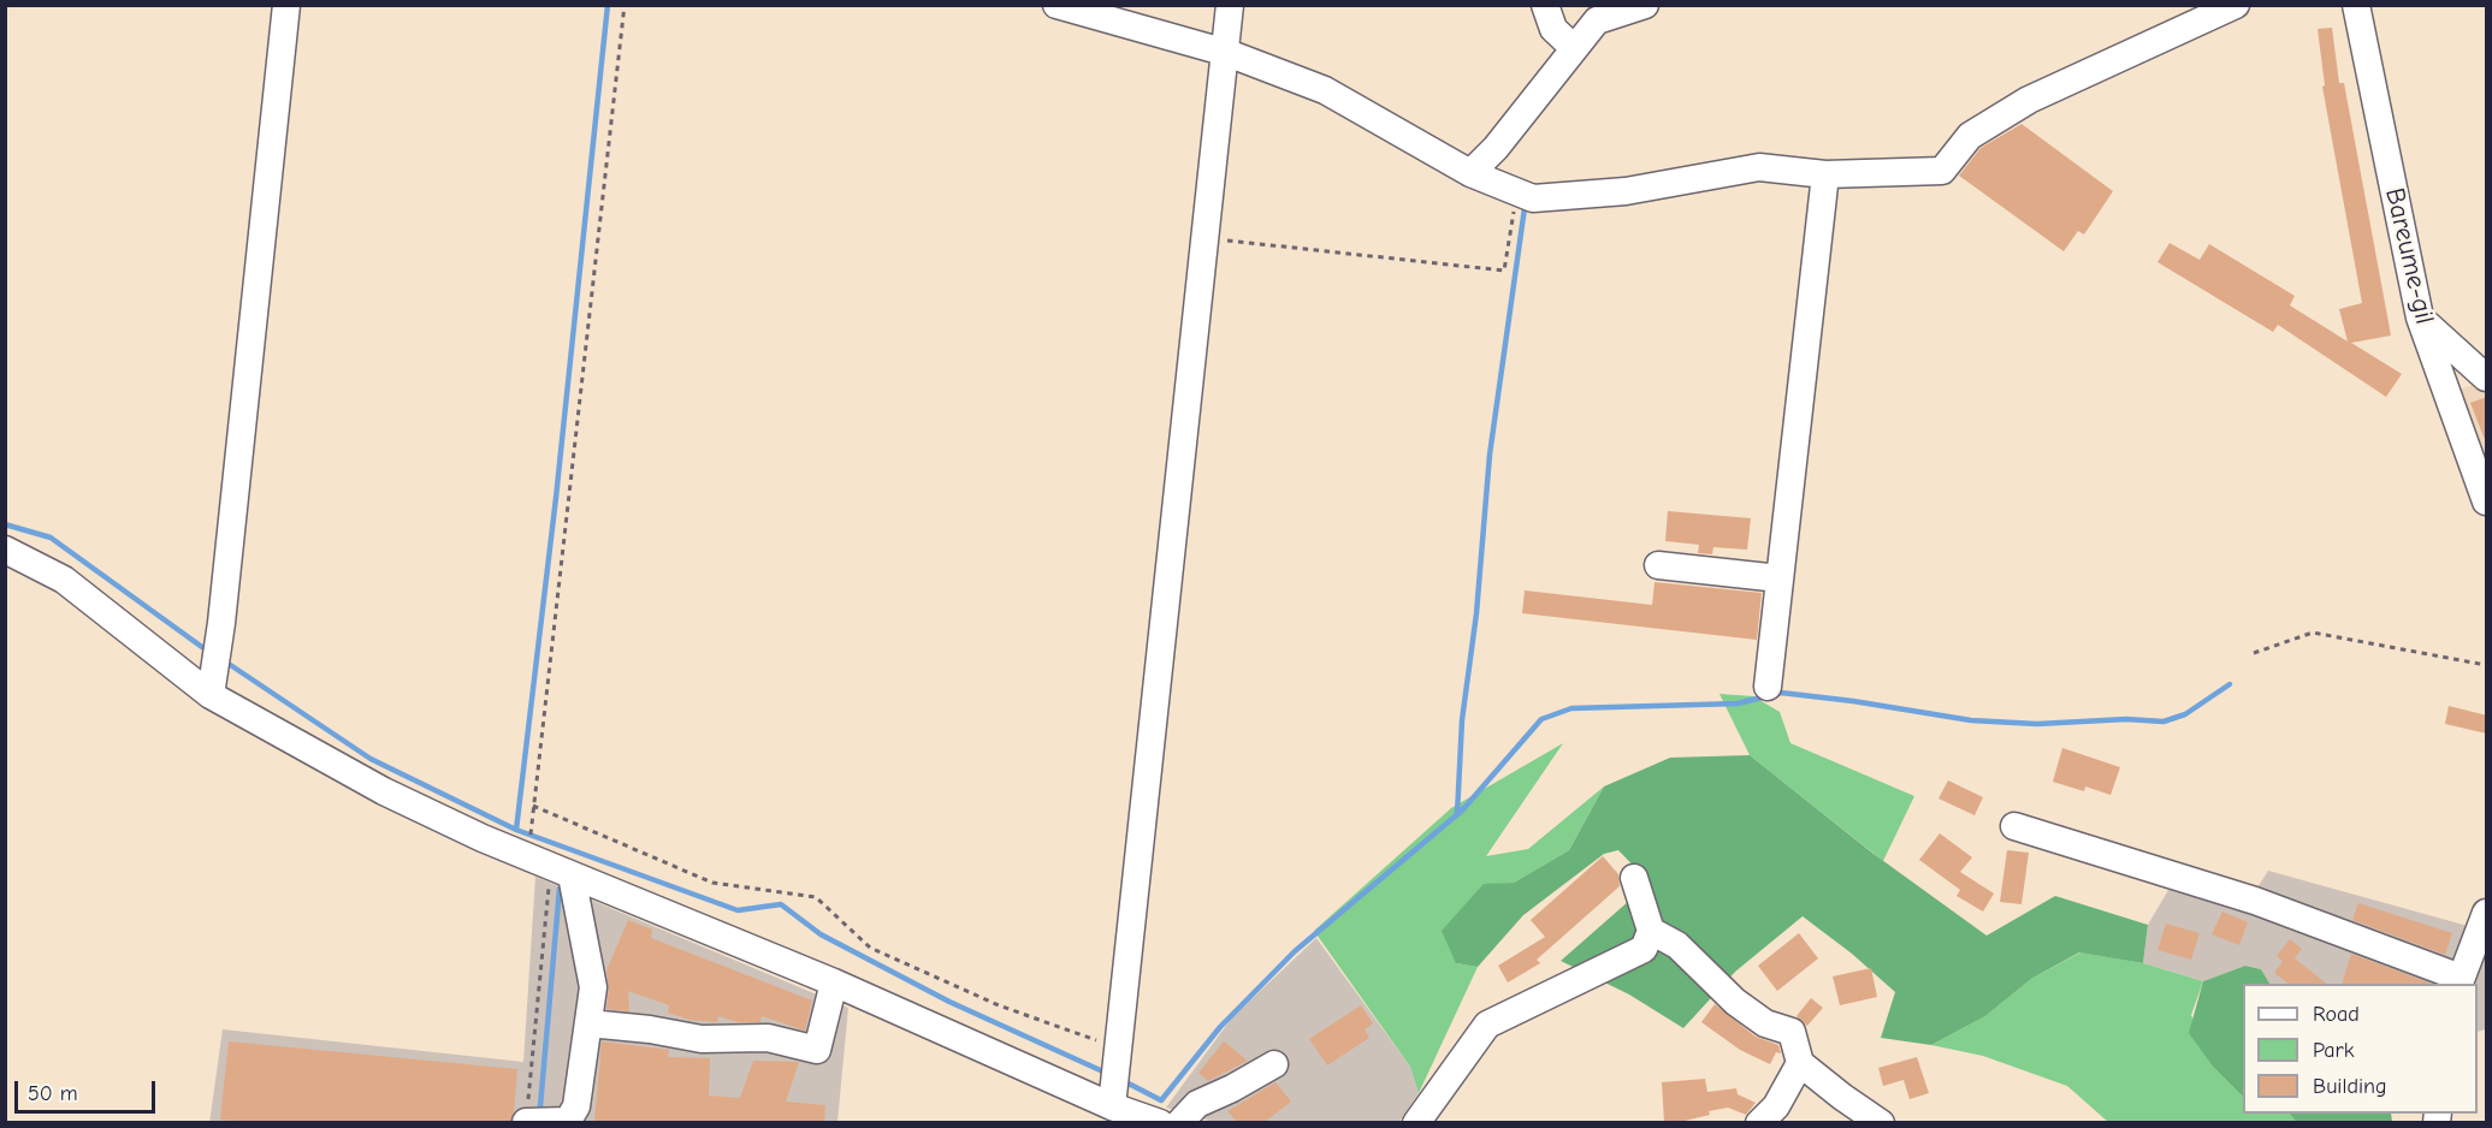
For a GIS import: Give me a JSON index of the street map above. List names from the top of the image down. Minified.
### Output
{"streets":{"street":["Bareume-gil"]},"legend":["Road","Park","Building"],"scale_bar":"50 m"}
